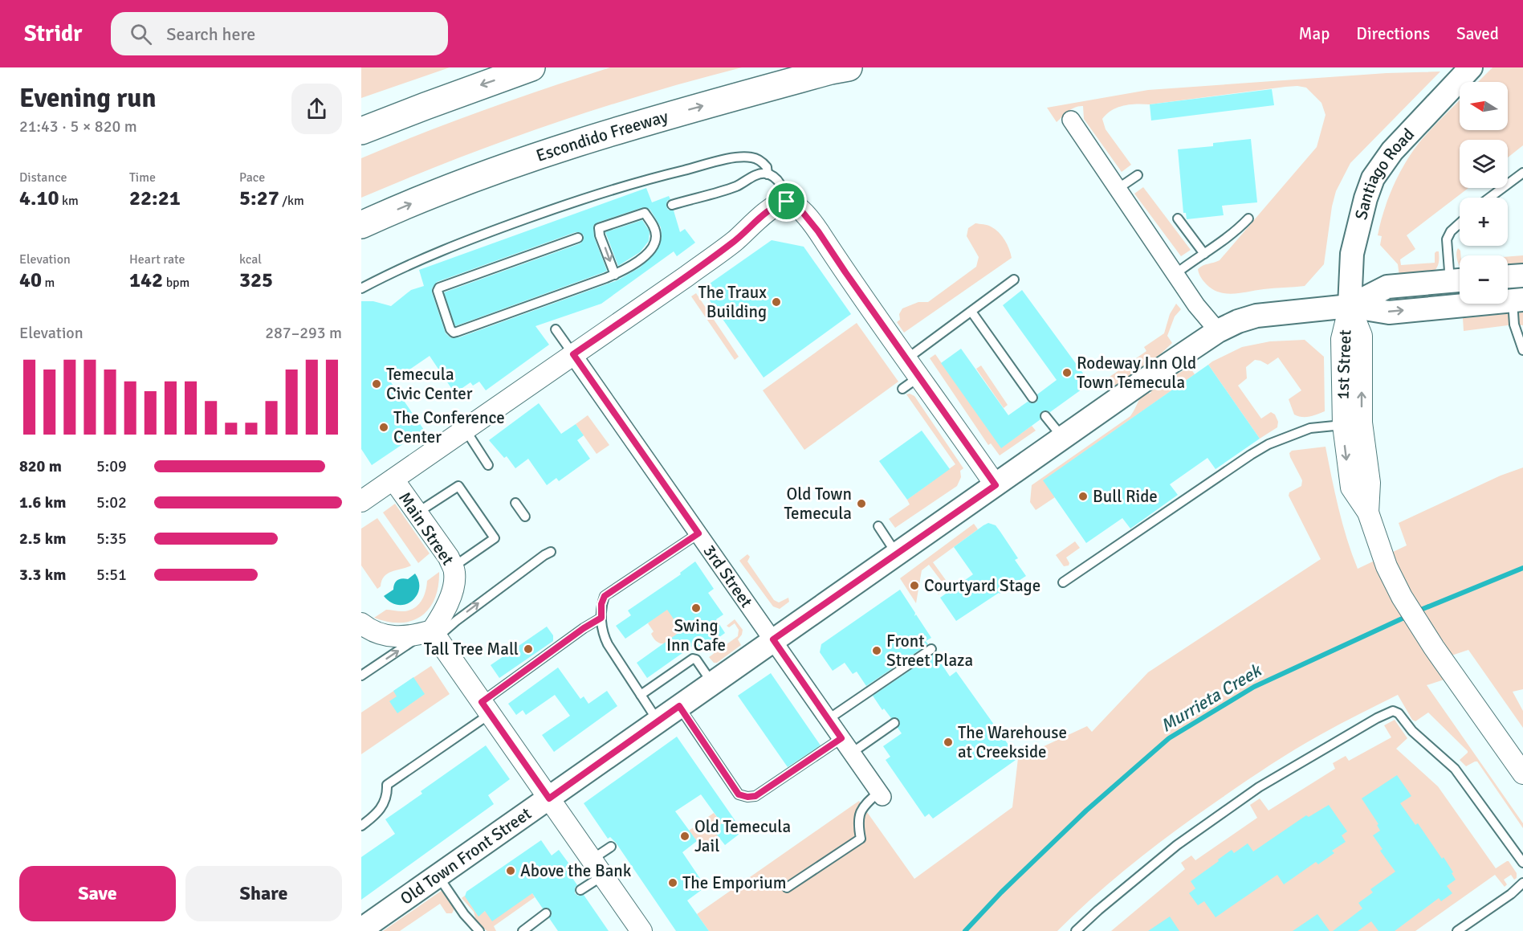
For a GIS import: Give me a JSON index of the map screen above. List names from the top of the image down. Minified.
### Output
{"streets":{"highway":["Escondido Freeway"],"main road":["Santiago Road","Old Town Front Street"],"street":["1st Street","Main Street","3rd Street"]},"crossings":[["Santiago Road","1st Street"],["Santiago Road","Old Town Front Street"],["1st Street","Old Town Front Street"],["3rd Street","Old Town Front Street"]],"water":["Murrieta Creek"],"places":["The Traux Building","Rodeway Inn Old Town Temecula","Temecula Civic Center","The Conference Center","Bull Ride","Old Town Temecula","Courtyard Stage","Swing Inn Cafe","Tall Tree Mall","Front Street Plaza","The Warehouse at Creekside","Old Temecula Jail","Above the Bank","The Emporium"],"north":"left","page":{"header":"Stridr","search":"Search here","nav":["Map","Directions","Saved"],"heading":["Evening run","21:43 · 5 × 820 m"],"map_buttons":["+","−"],"stats":[["Distance","4.10 km"],["Time","22:21"],["Pace","5:27 /km"],["Elevation","40 m"],["Heart rate","142 bpm"],["kcal","325"]],"chart":["Elevation","287–293 m"],"list":[{"name":"820 m","note":"5:09"},{"name":"1.6 km","note":"5:02"},{"name":"2.5 km","note":"5:35"},{"name":"3.3 km","note":"5:51"}],"buttons":["Save","Share"]}}
